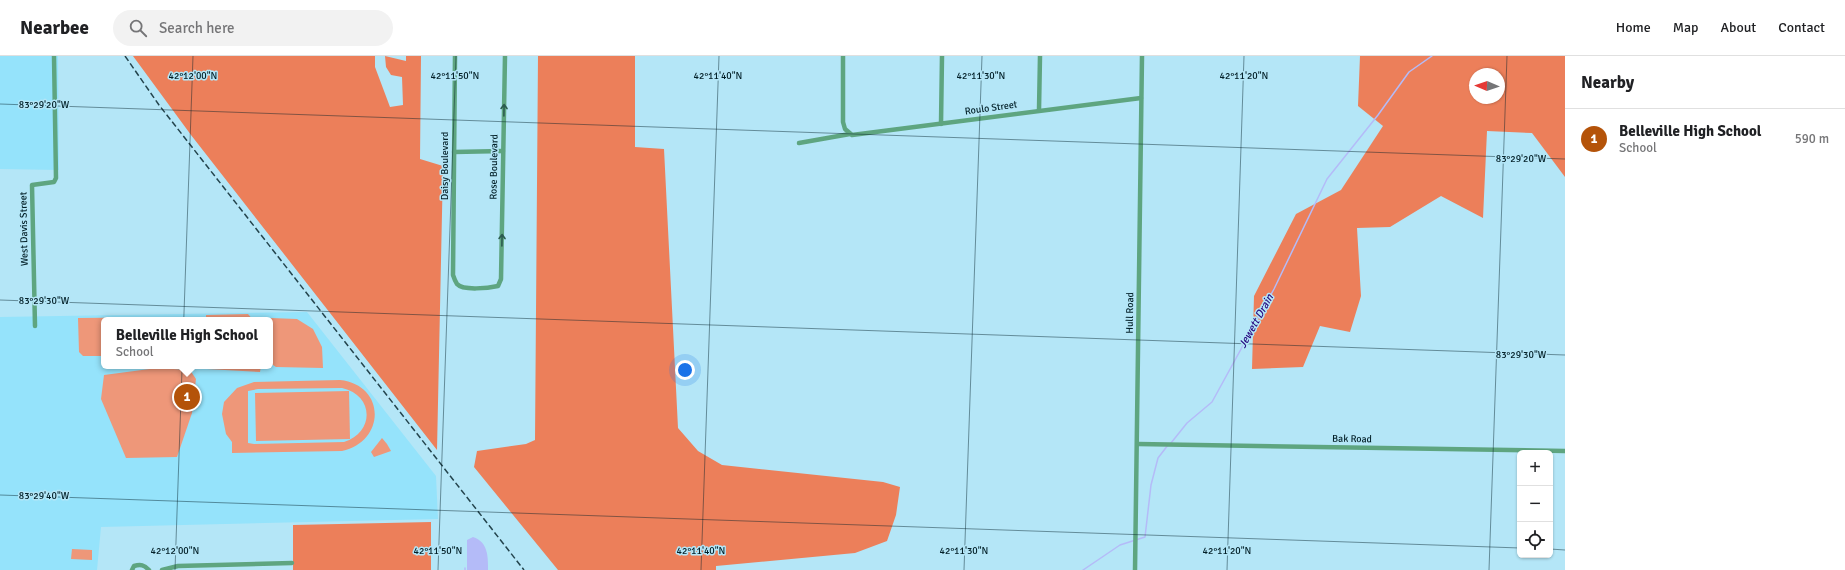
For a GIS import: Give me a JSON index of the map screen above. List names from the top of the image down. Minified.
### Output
{"streets":{"street":["Roulo Street","Daisy Boulevard","Rose Boulevard","West Davis Street","Hull Road","Bak Road"]},"crossings":[["Roulo Street","Hull Road"],["Daisy Boulevard","Rose Boulevard"],["Hull Road","Bak Road"]],"one_way":["Rose Boulevard"],"water":["Jewett Drain"],"north":"left","page":{"header":"Nearbee","search":"Search here","nav":["Home","Map","About","Contact"],"heading":"Nearby","list":[{"mark":"1","name":"Belleville High School","note":"School","value":"590 m"}],"popup":["Belleville High School","School"],"pins":"1","map_buttons":["+","−"]},"coordinates":["42°12'00\"N","42°11'50\"N","42°11'40\"N","42°11'30\"N","42°11'20\"N","83°29'20\"W","83°29'30\"W","83°29'40\"W"]}
